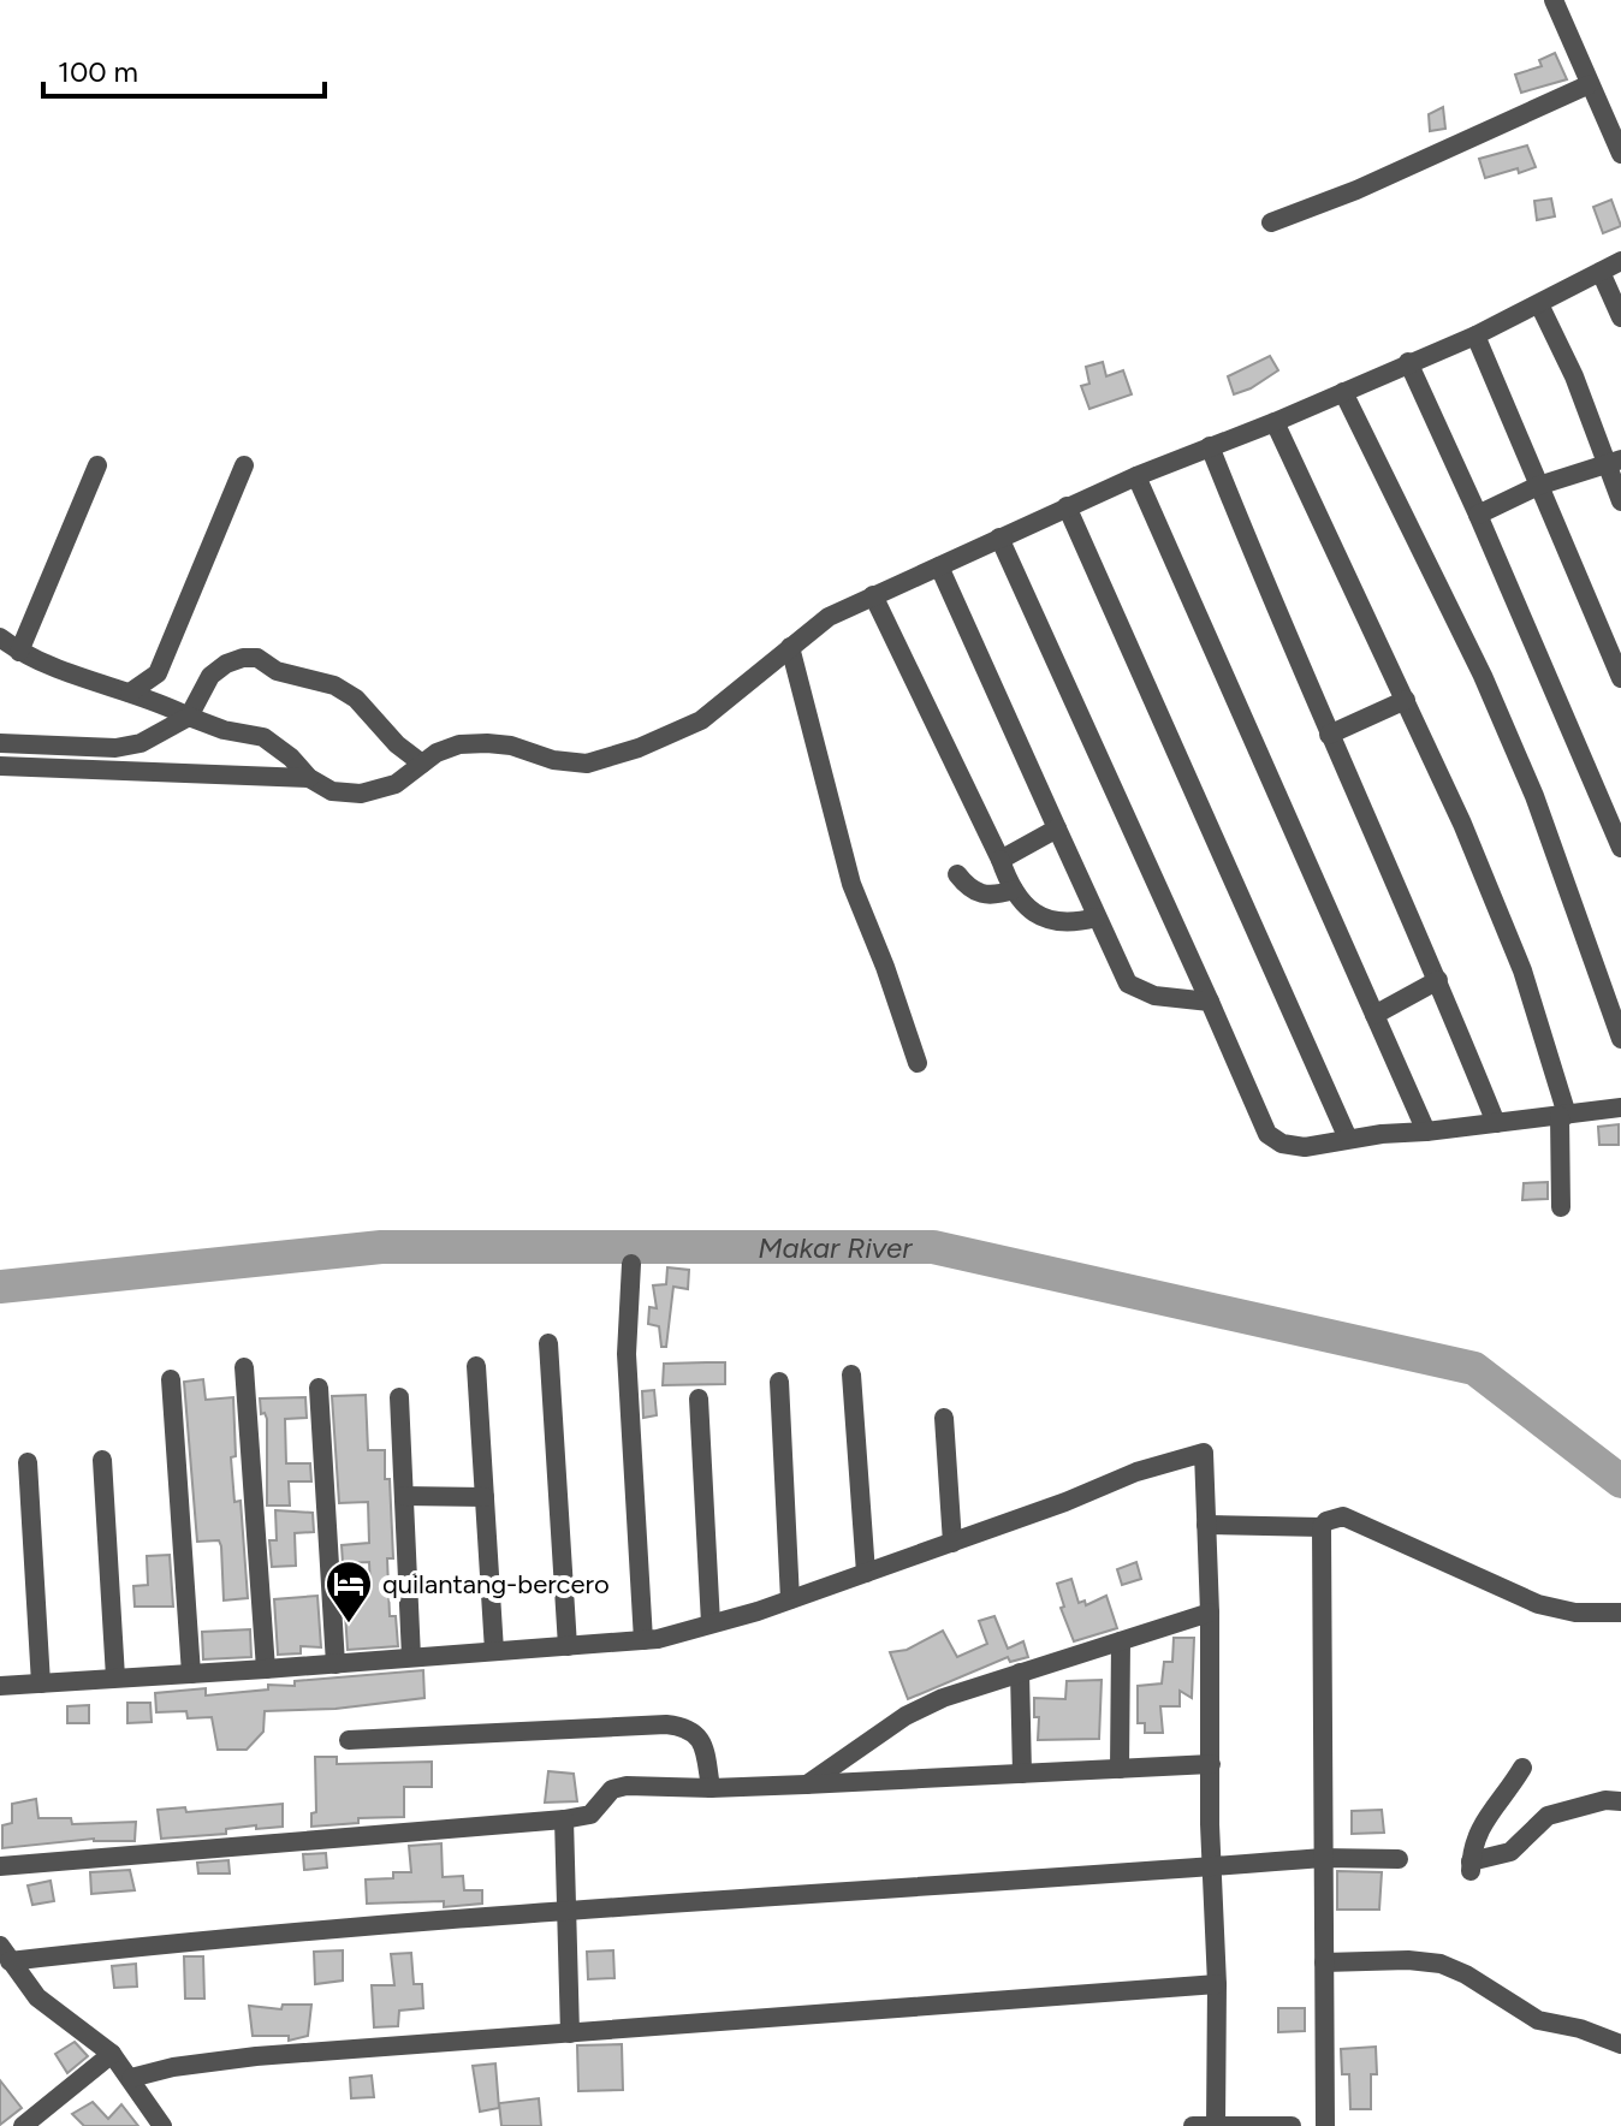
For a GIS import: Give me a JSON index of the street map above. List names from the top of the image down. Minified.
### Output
{"water":["Makar River"],"places":{"hotel":["quilantang-bercero"]},"scale_bar":"100 m"}
